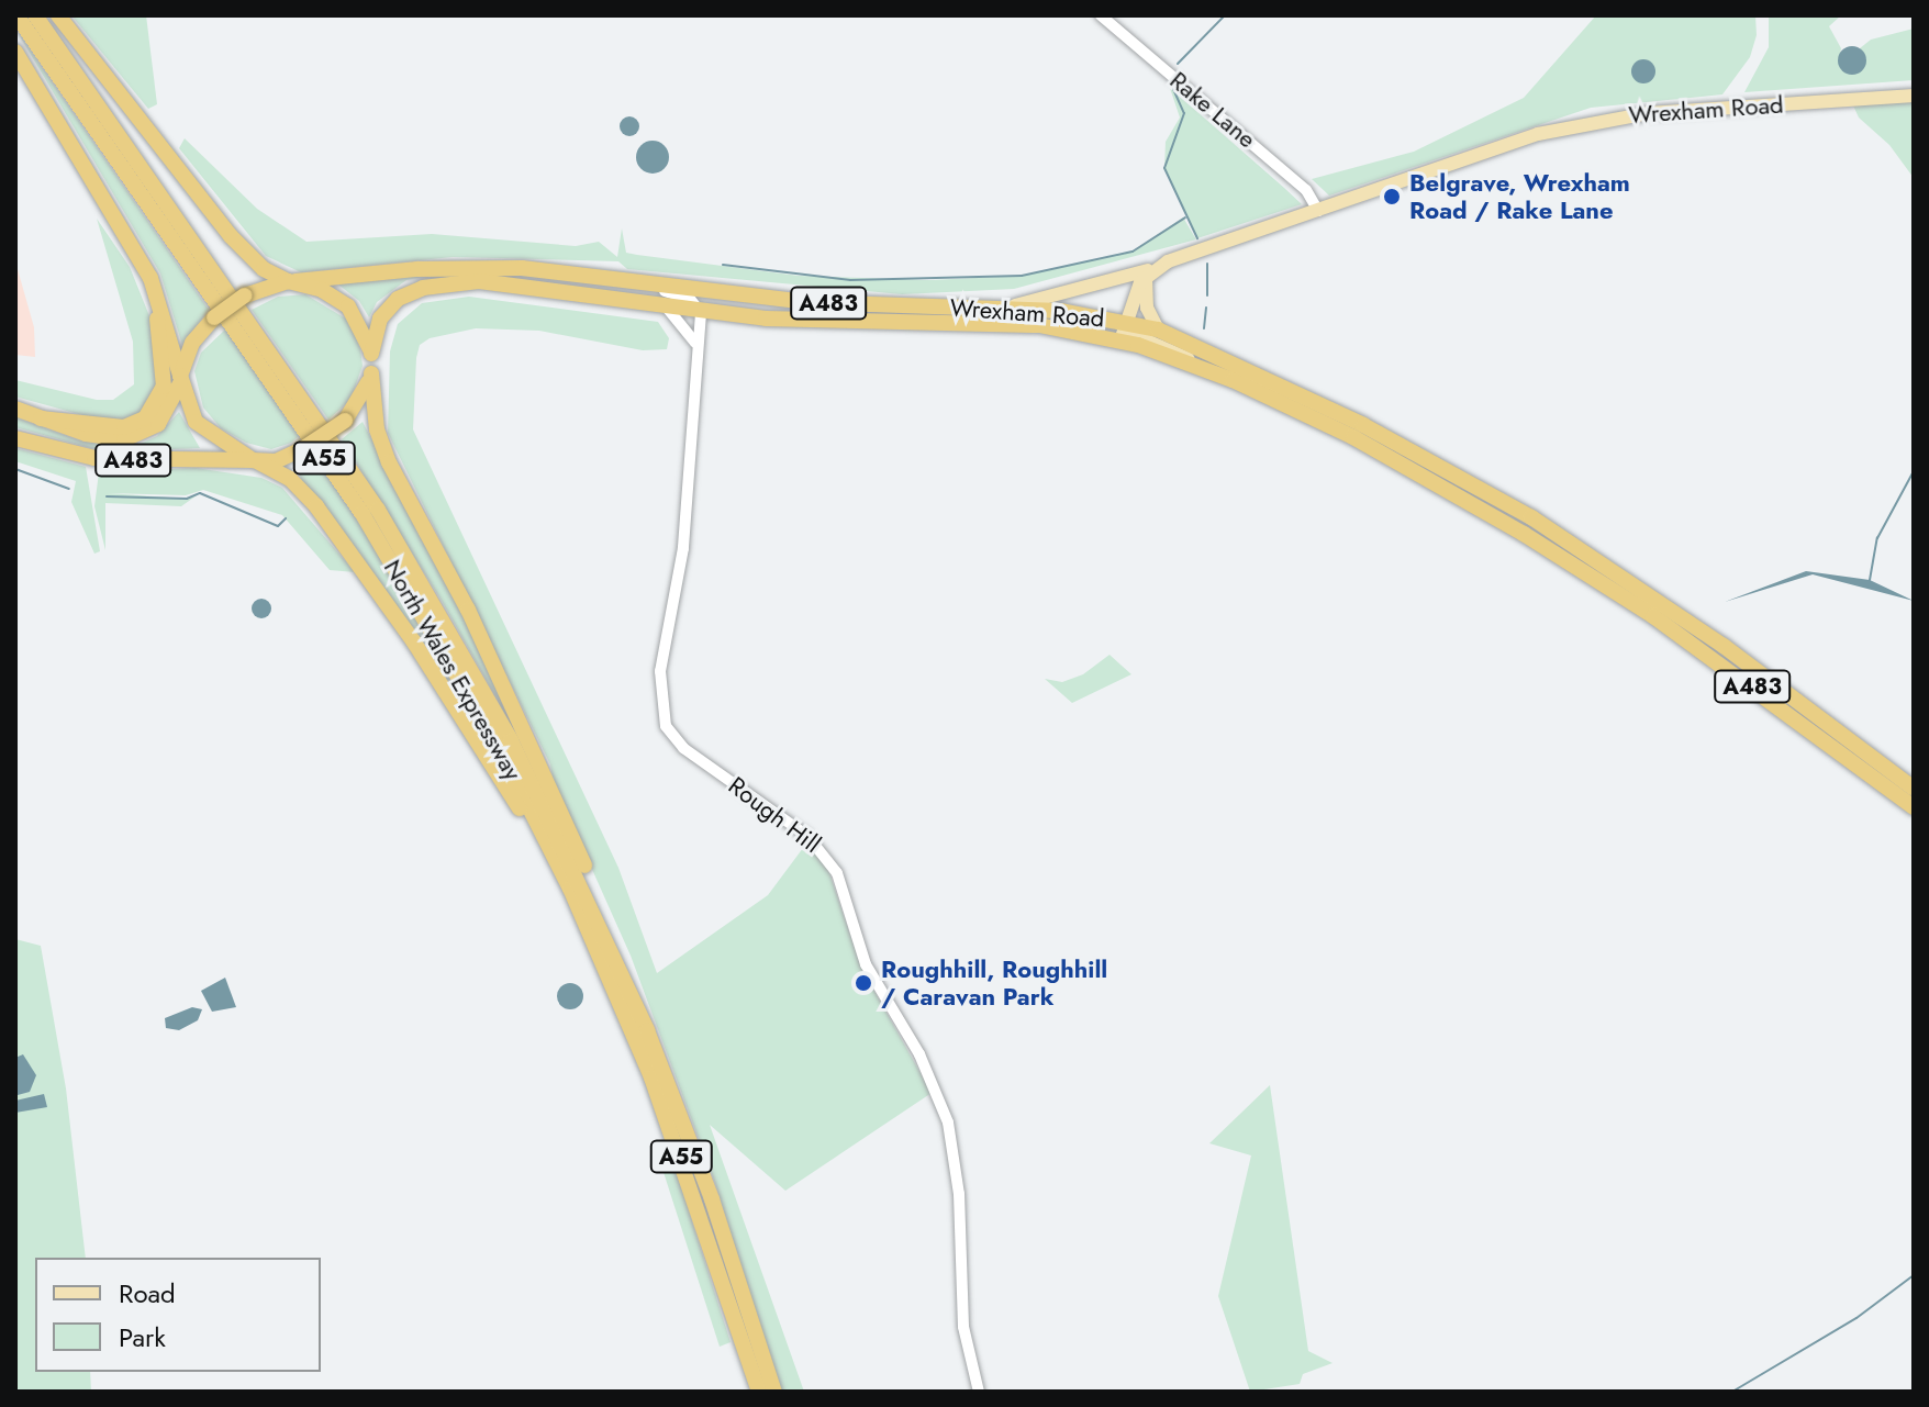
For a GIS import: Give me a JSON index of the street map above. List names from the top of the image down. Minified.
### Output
{"streets":{"highway":["Wrexham Road","A483","A55","North Wales Expressway"],"street":["Rake Lane","Rough Hill"]},"crossings":[["Rake Lane","Wrexham Road"],["Wrexham Road","A483"],["Wrexham Road","Rough Hill"]],"places":["Belgrave, Wrexham Road / Rake Lane","Roughhill, Roughhill / Caravan Park"],"legend":["Road","Park"]}
